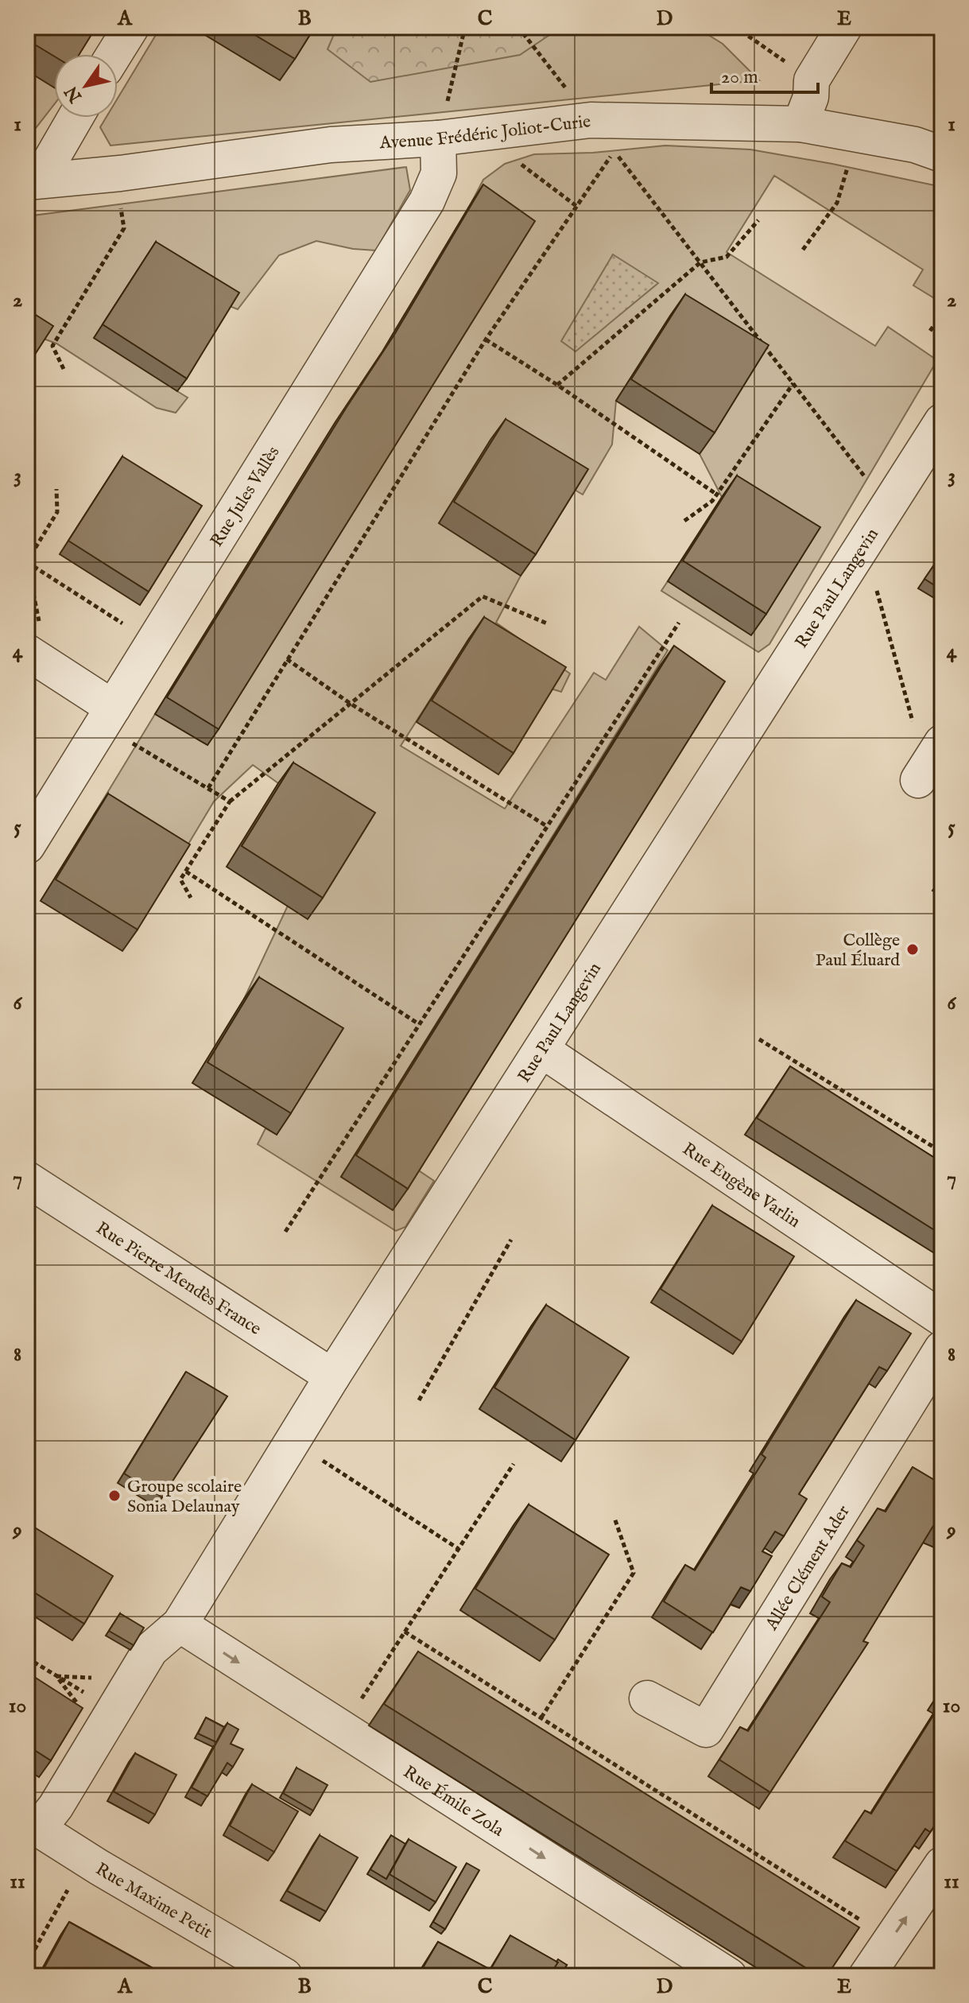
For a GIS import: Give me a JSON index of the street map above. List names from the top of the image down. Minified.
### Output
{"streets":{"street":["Avenue Frédéric Joliot-Curie","Rue Jules Vallès","Rue Paul Langevin","Rue Eugène Varlin","Rue Pierre Mendès France","Allée Clément Ader","Rue Émile Zola","Rue Maxime Petit"]},"crossings":[["Avenue Frédéric Joliot-Curie","Rue Jules Vallès"],["Rue Paul Langevin","Rue Eugène Varlin"],["Rue Paul Langevin","Rue Pierre Mendès France"],["Rue Paul Langevin","Rue Émile Zola"],["Rue Paul Langevin","Rue Maxime Petit"]],"one_way":["Rue Émile Zola"],"places":["Collège Paul Éluard","Groupe scolaire Sonia Delaunay"],"scale_bar":"20 m","north":"bottom left","grid":{"columns":["A","B","C","D","E"],"rows":["1","2","3","4","5","6","7","8","9","10","11"]}}
